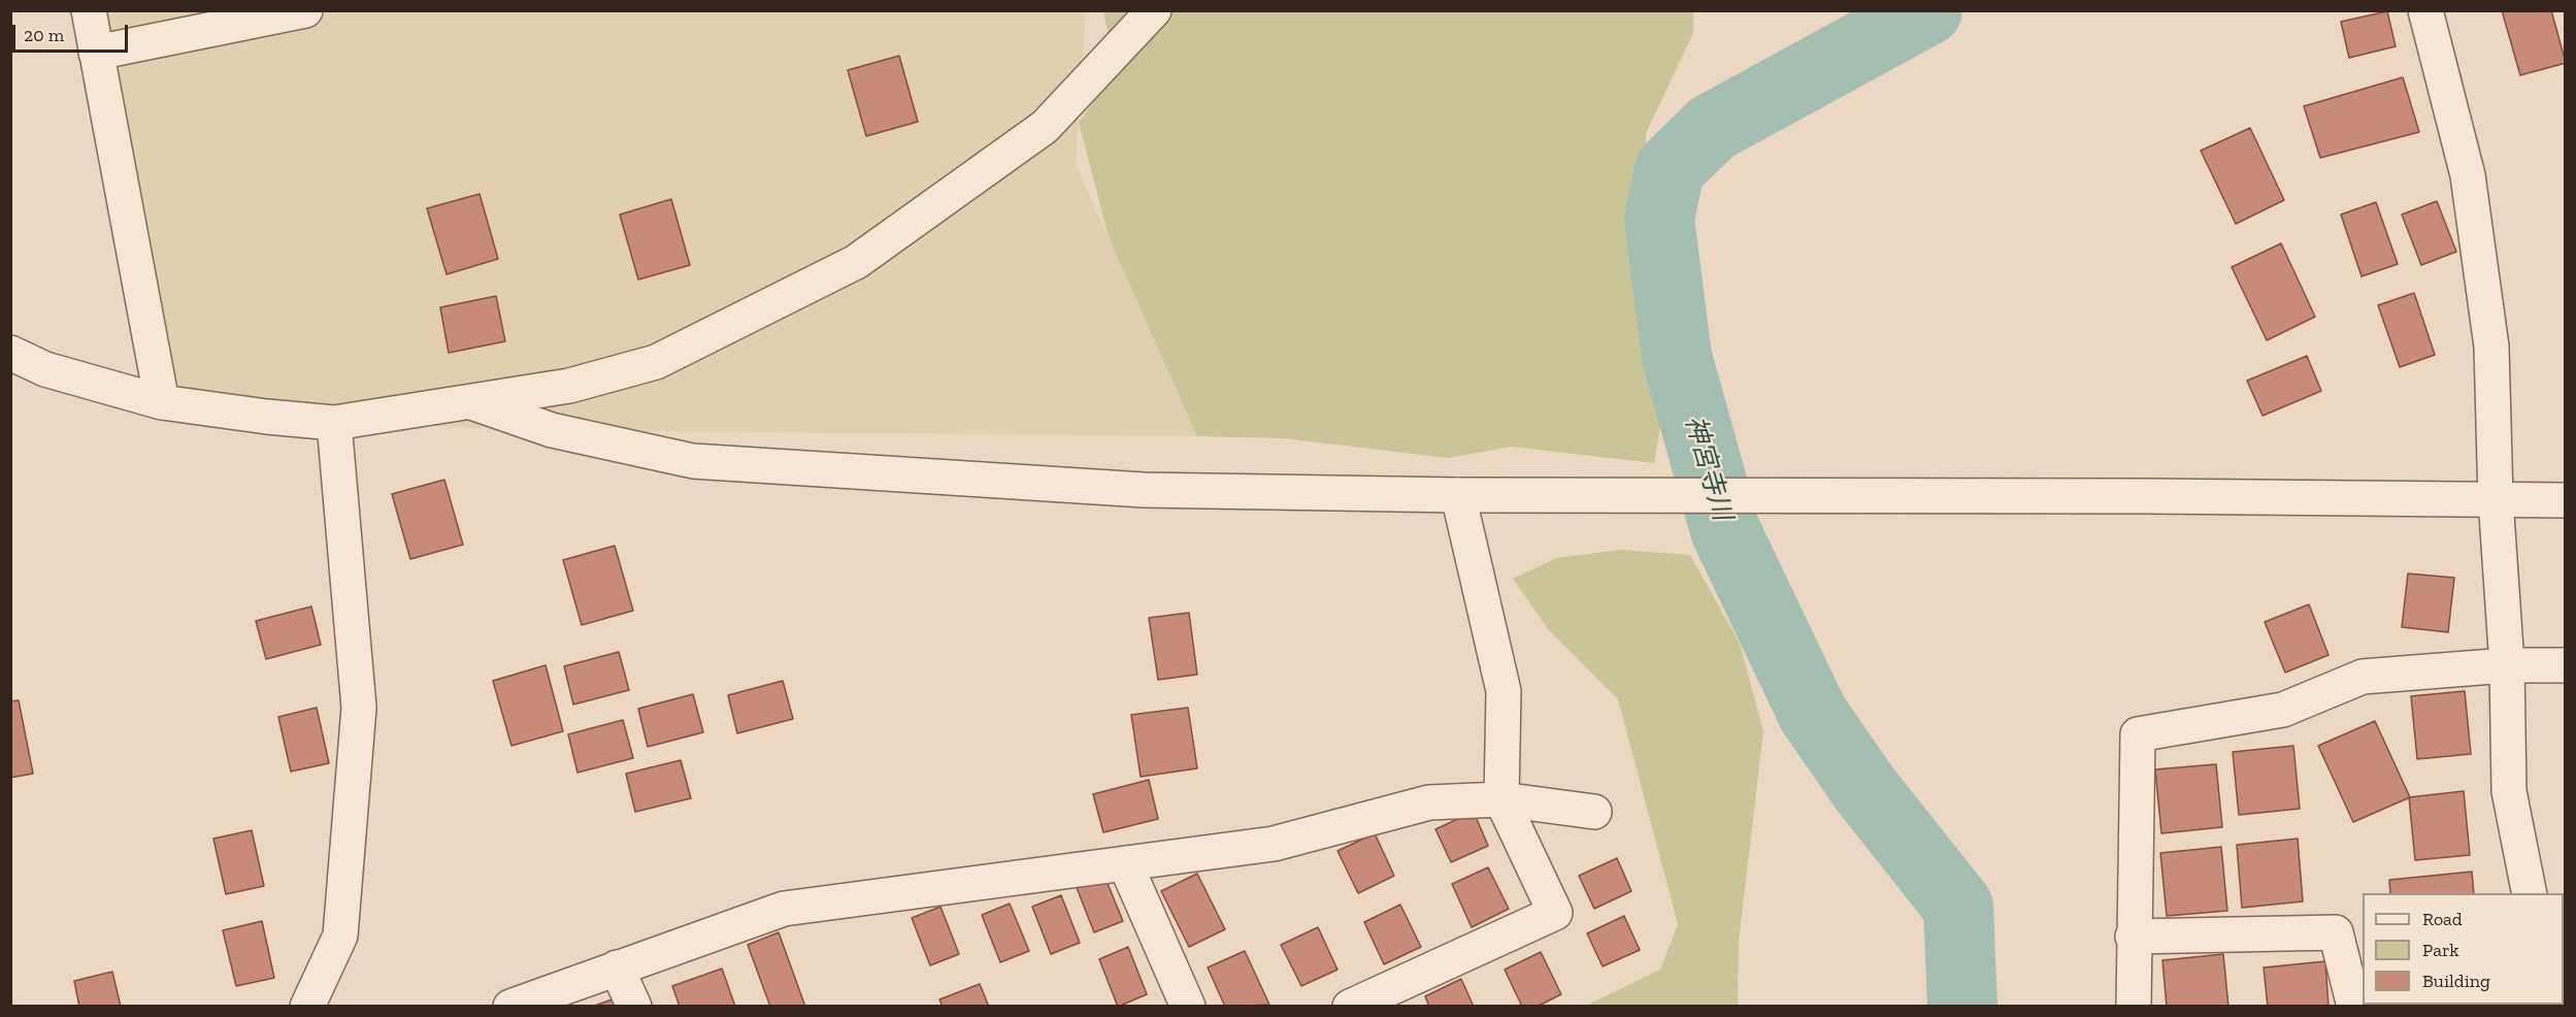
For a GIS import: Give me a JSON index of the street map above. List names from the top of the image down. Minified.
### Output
{"water":["神宮寺川"],"legend":["Road","Park","Building"],"scale_bar":"20 m"}
